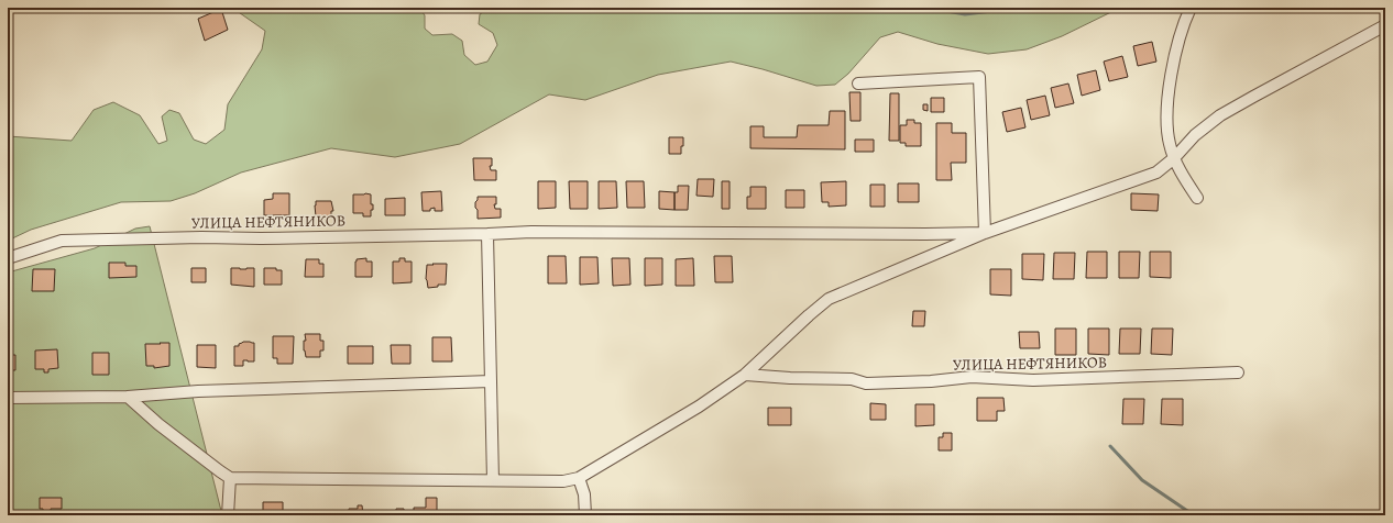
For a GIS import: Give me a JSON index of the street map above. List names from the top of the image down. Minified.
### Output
{"streets":{"street":["УЛИЦА НЕФТЯНИКОВ"]}}
